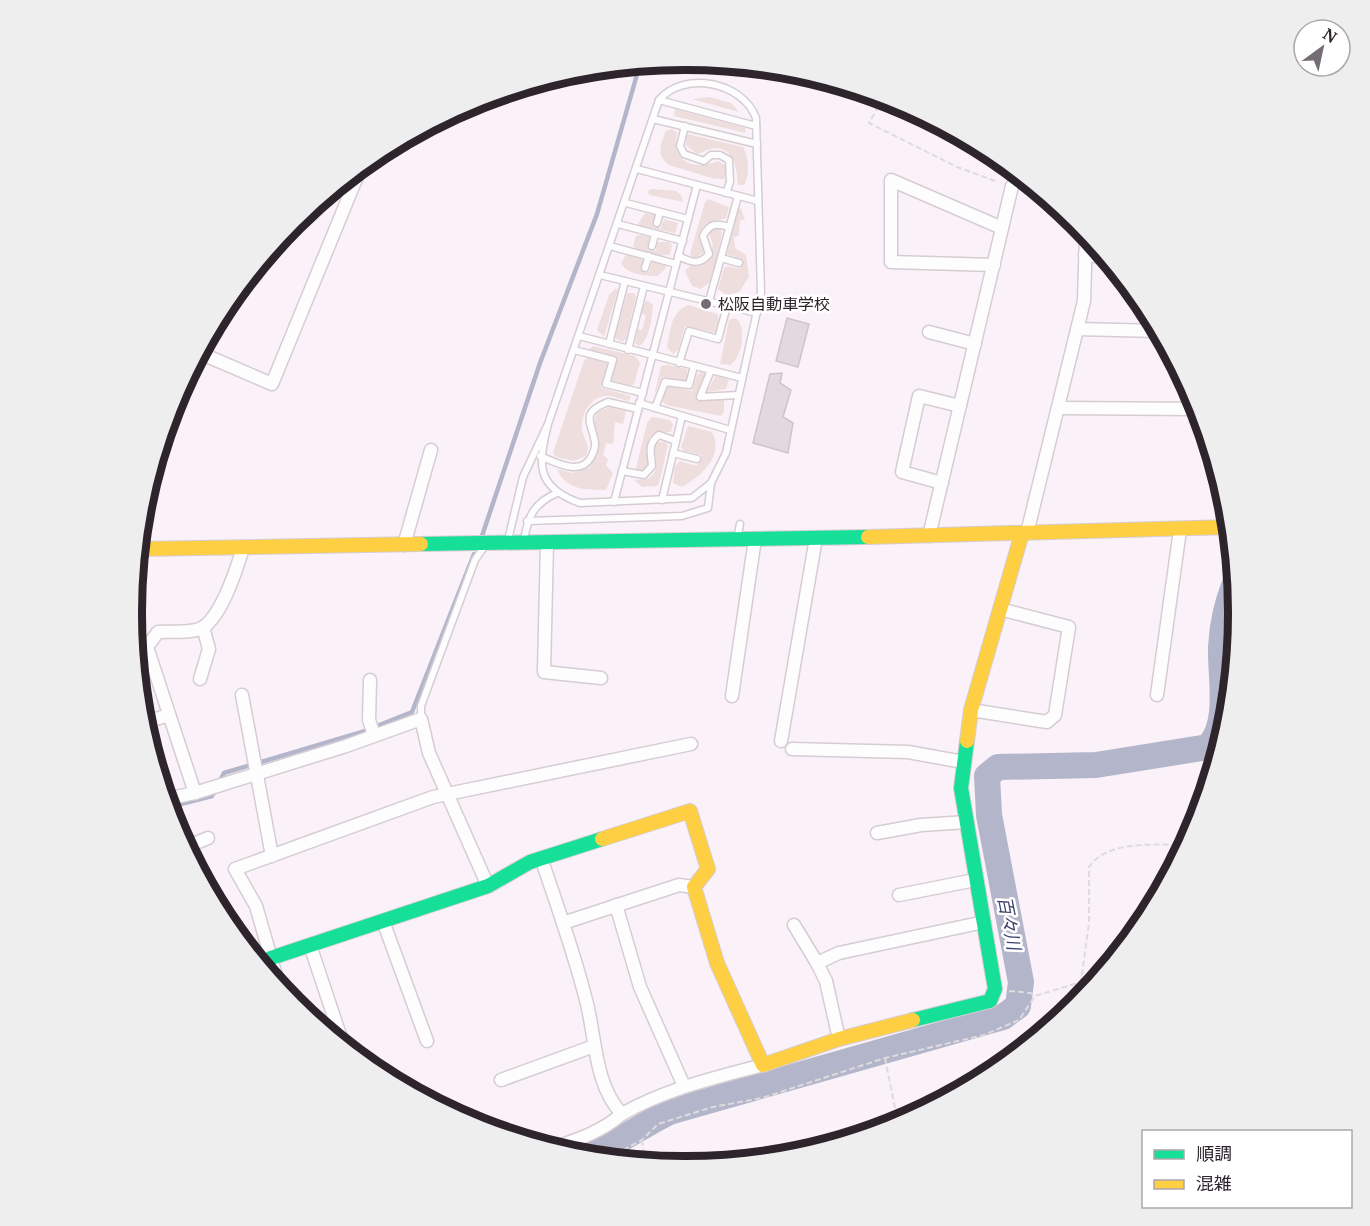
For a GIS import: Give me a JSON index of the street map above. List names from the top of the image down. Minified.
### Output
{"water":["百々川"],"places":["松阪自動車学校"],"legend":["順調","混雑"],"north":"top right"}
